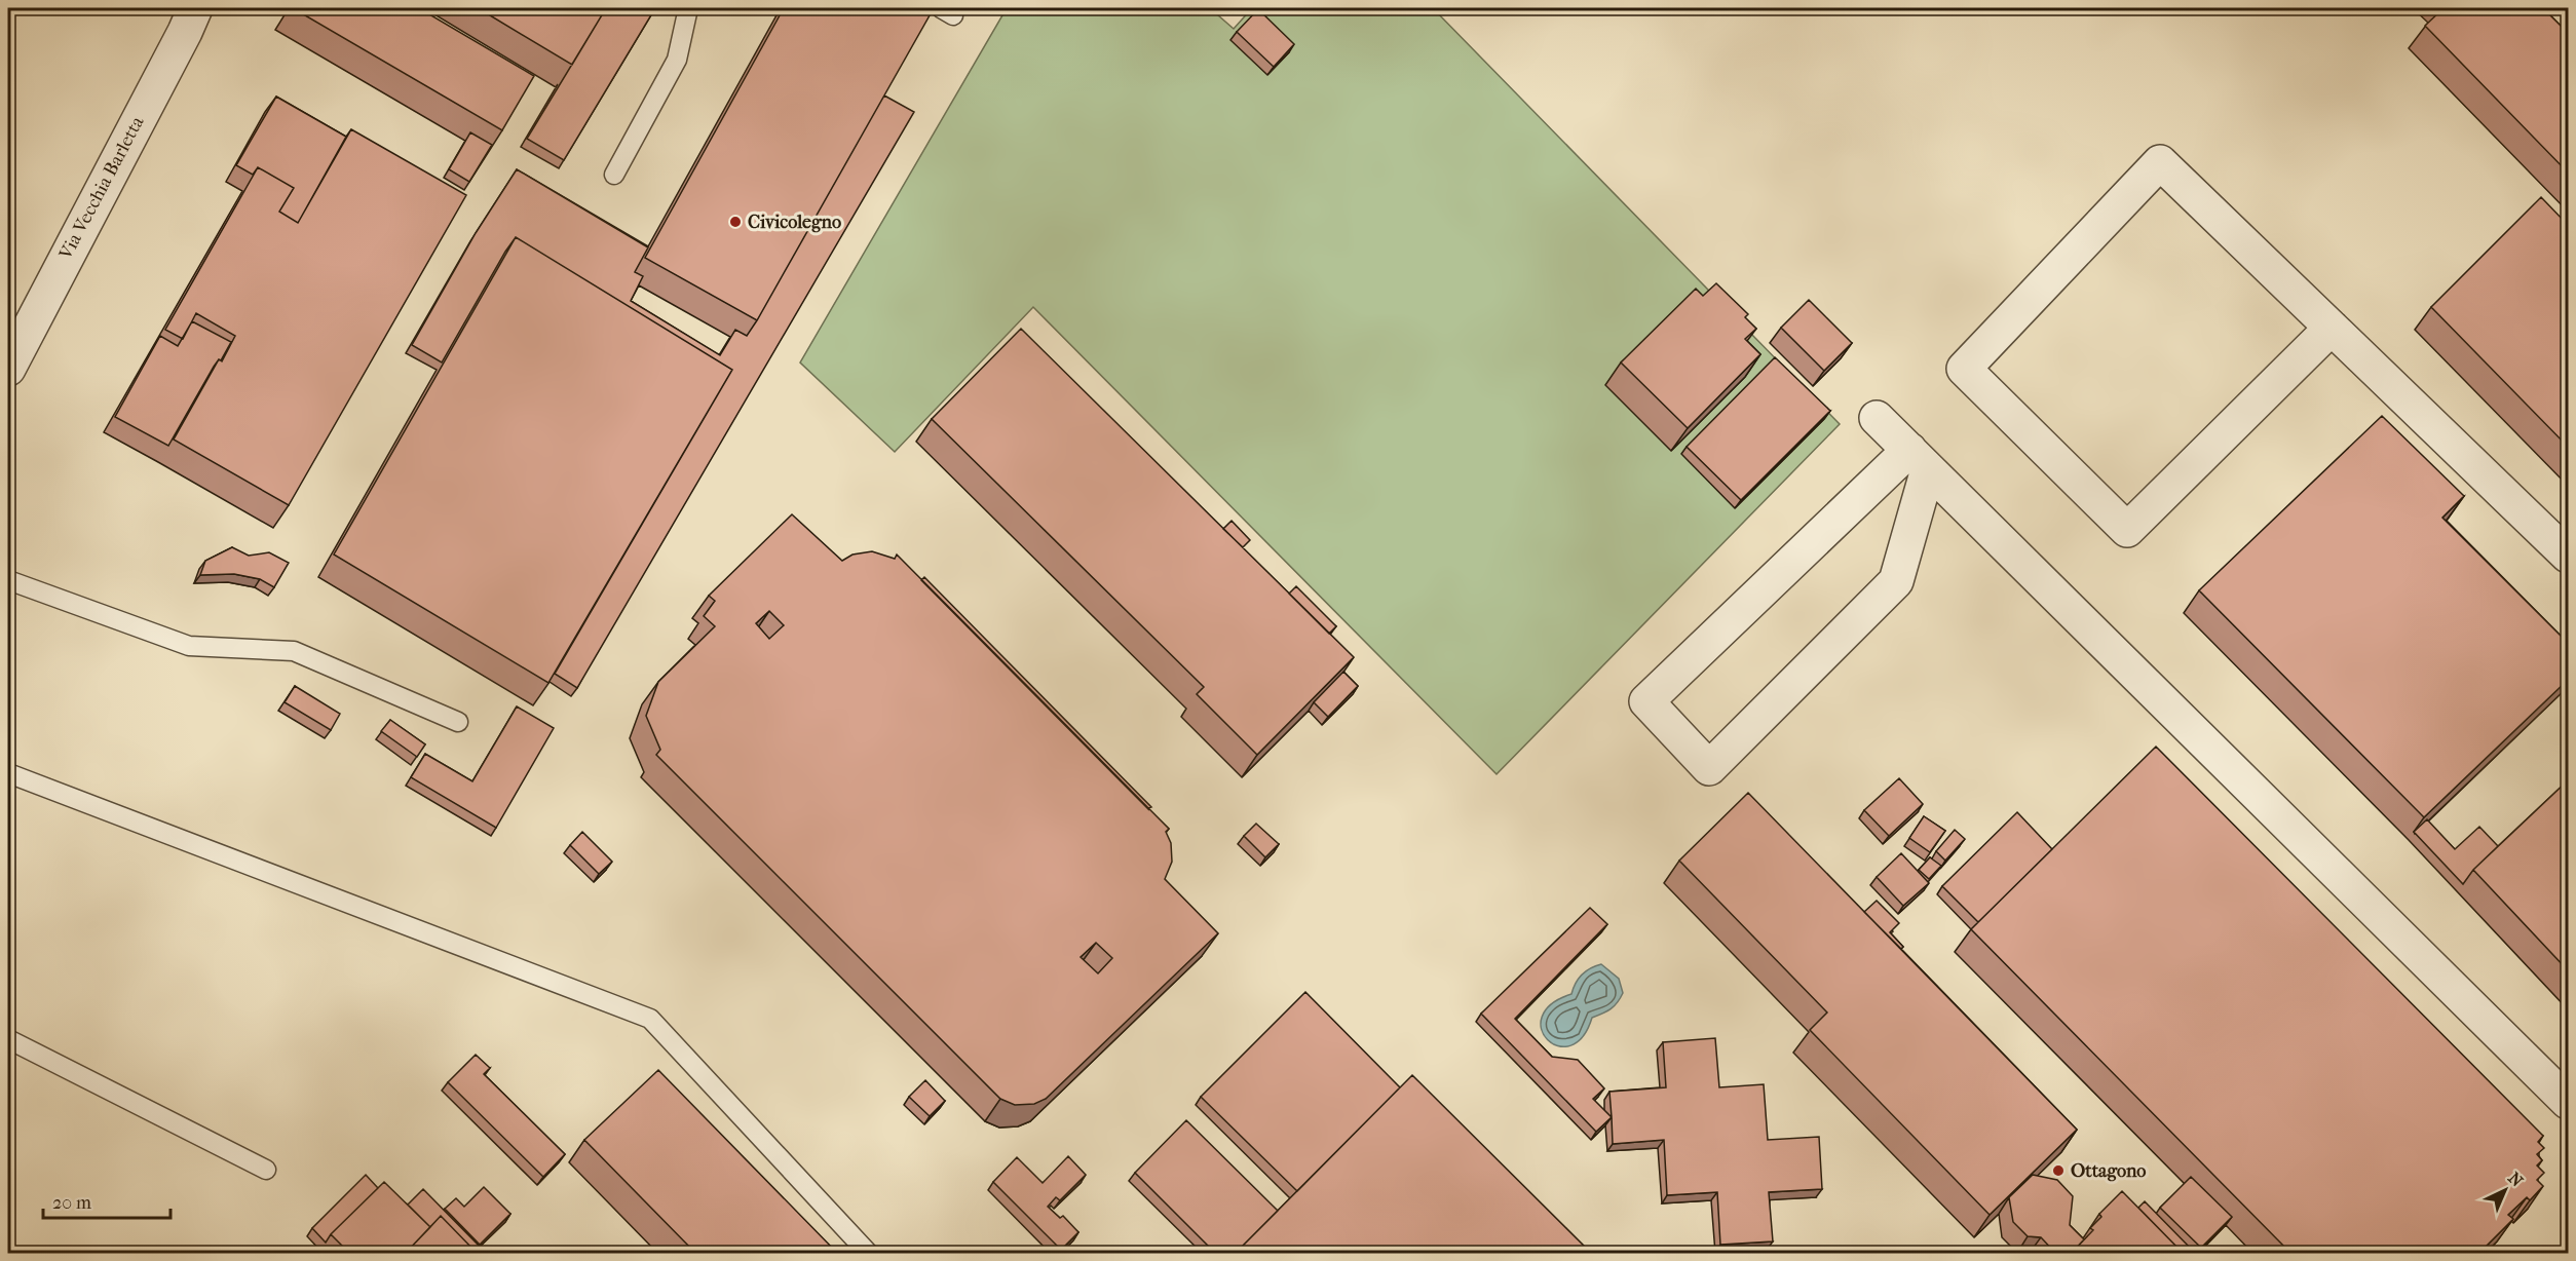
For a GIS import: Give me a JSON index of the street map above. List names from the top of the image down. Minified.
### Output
{"streets":{"street":["Via Vecchia Barletta"]},"places":["Civicolegno","Ottagono"],"scale_bar":"20 m","north":"top right"}
